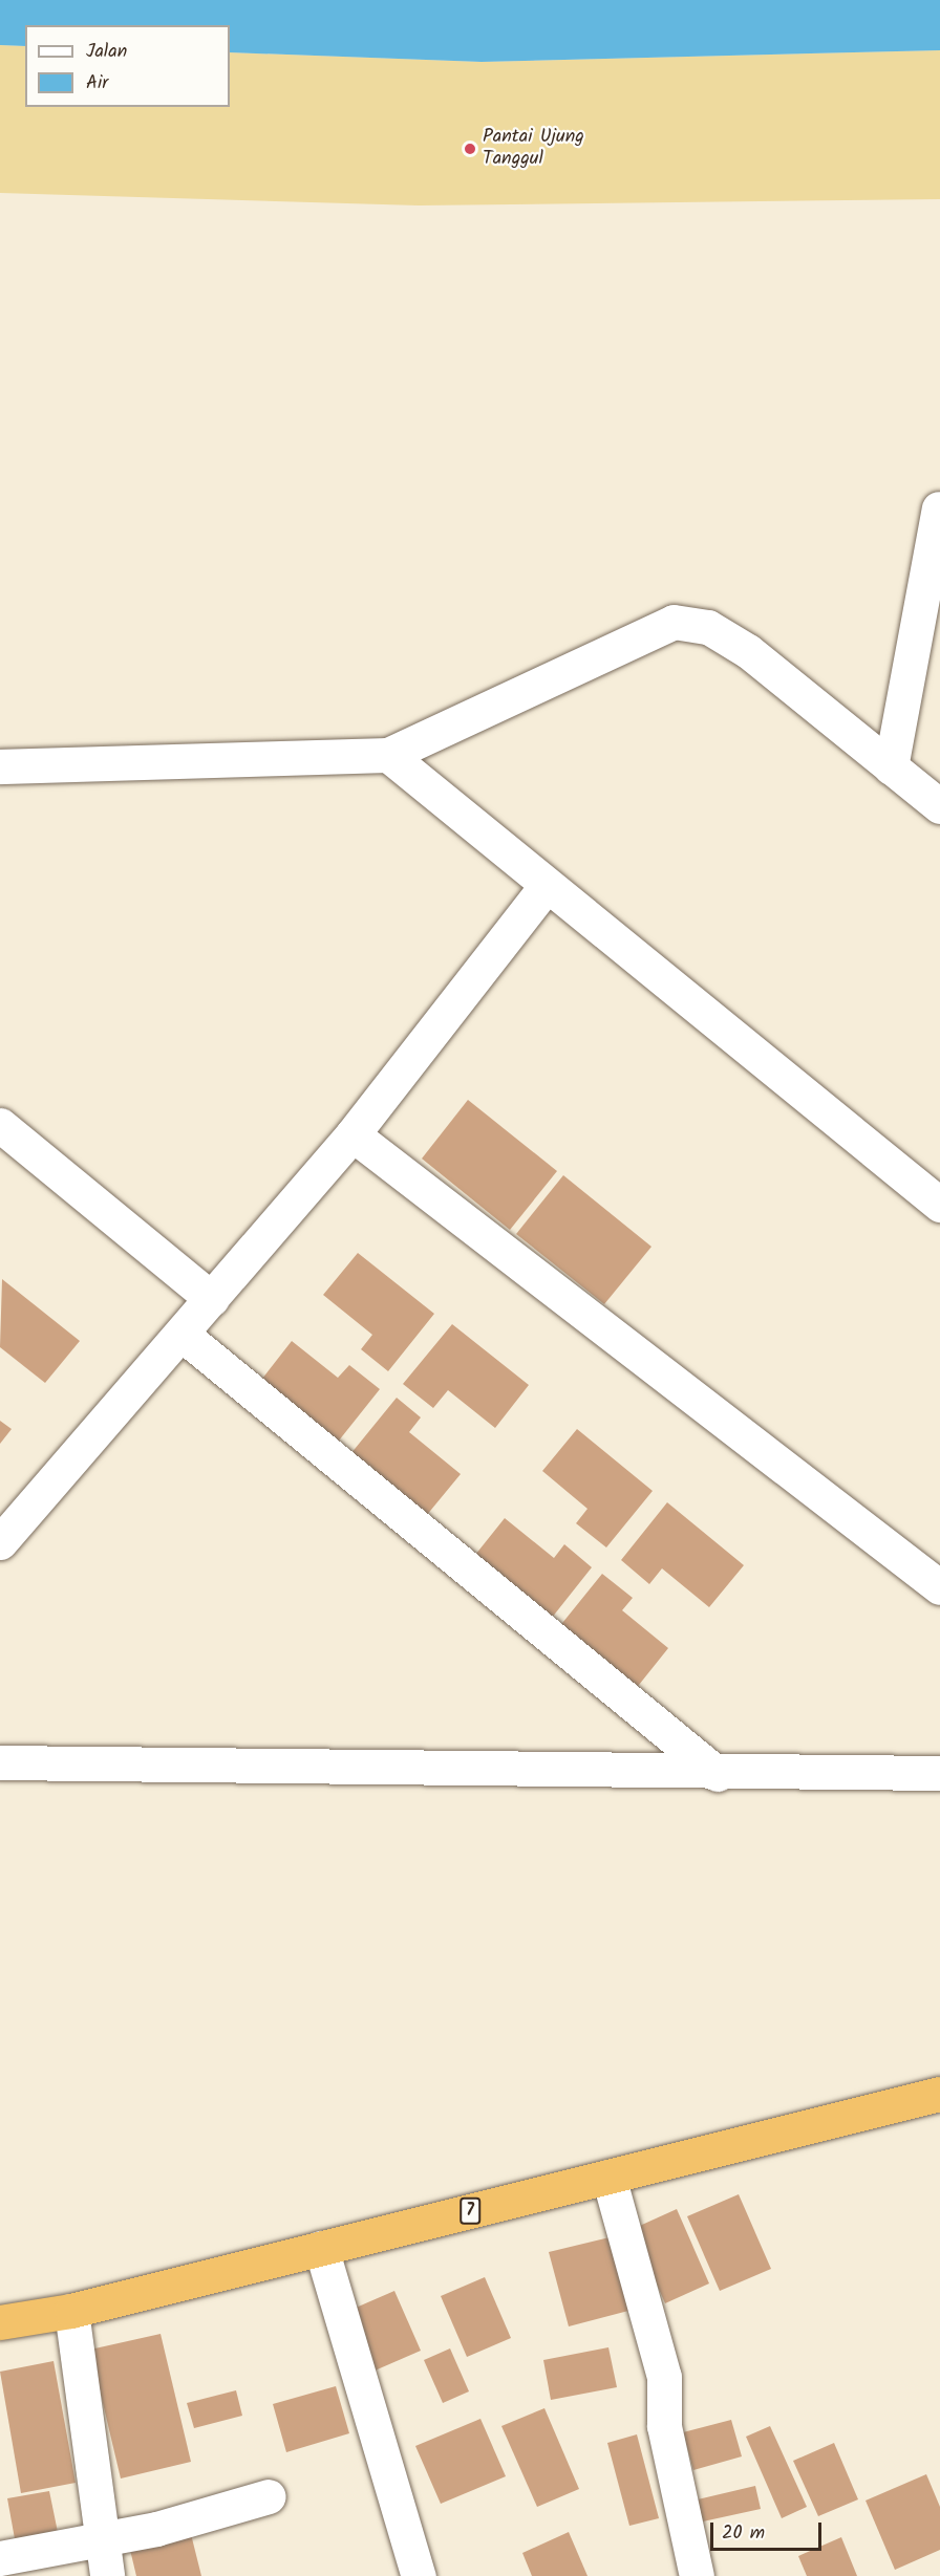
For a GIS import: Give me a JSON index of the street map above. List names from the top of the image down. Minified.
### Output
{"streets":{"highway":["7"]},"places":["Pantai Ujung Tanggul"],"legend":["Jalan","Air"],"scale_bar":"20 m"}
